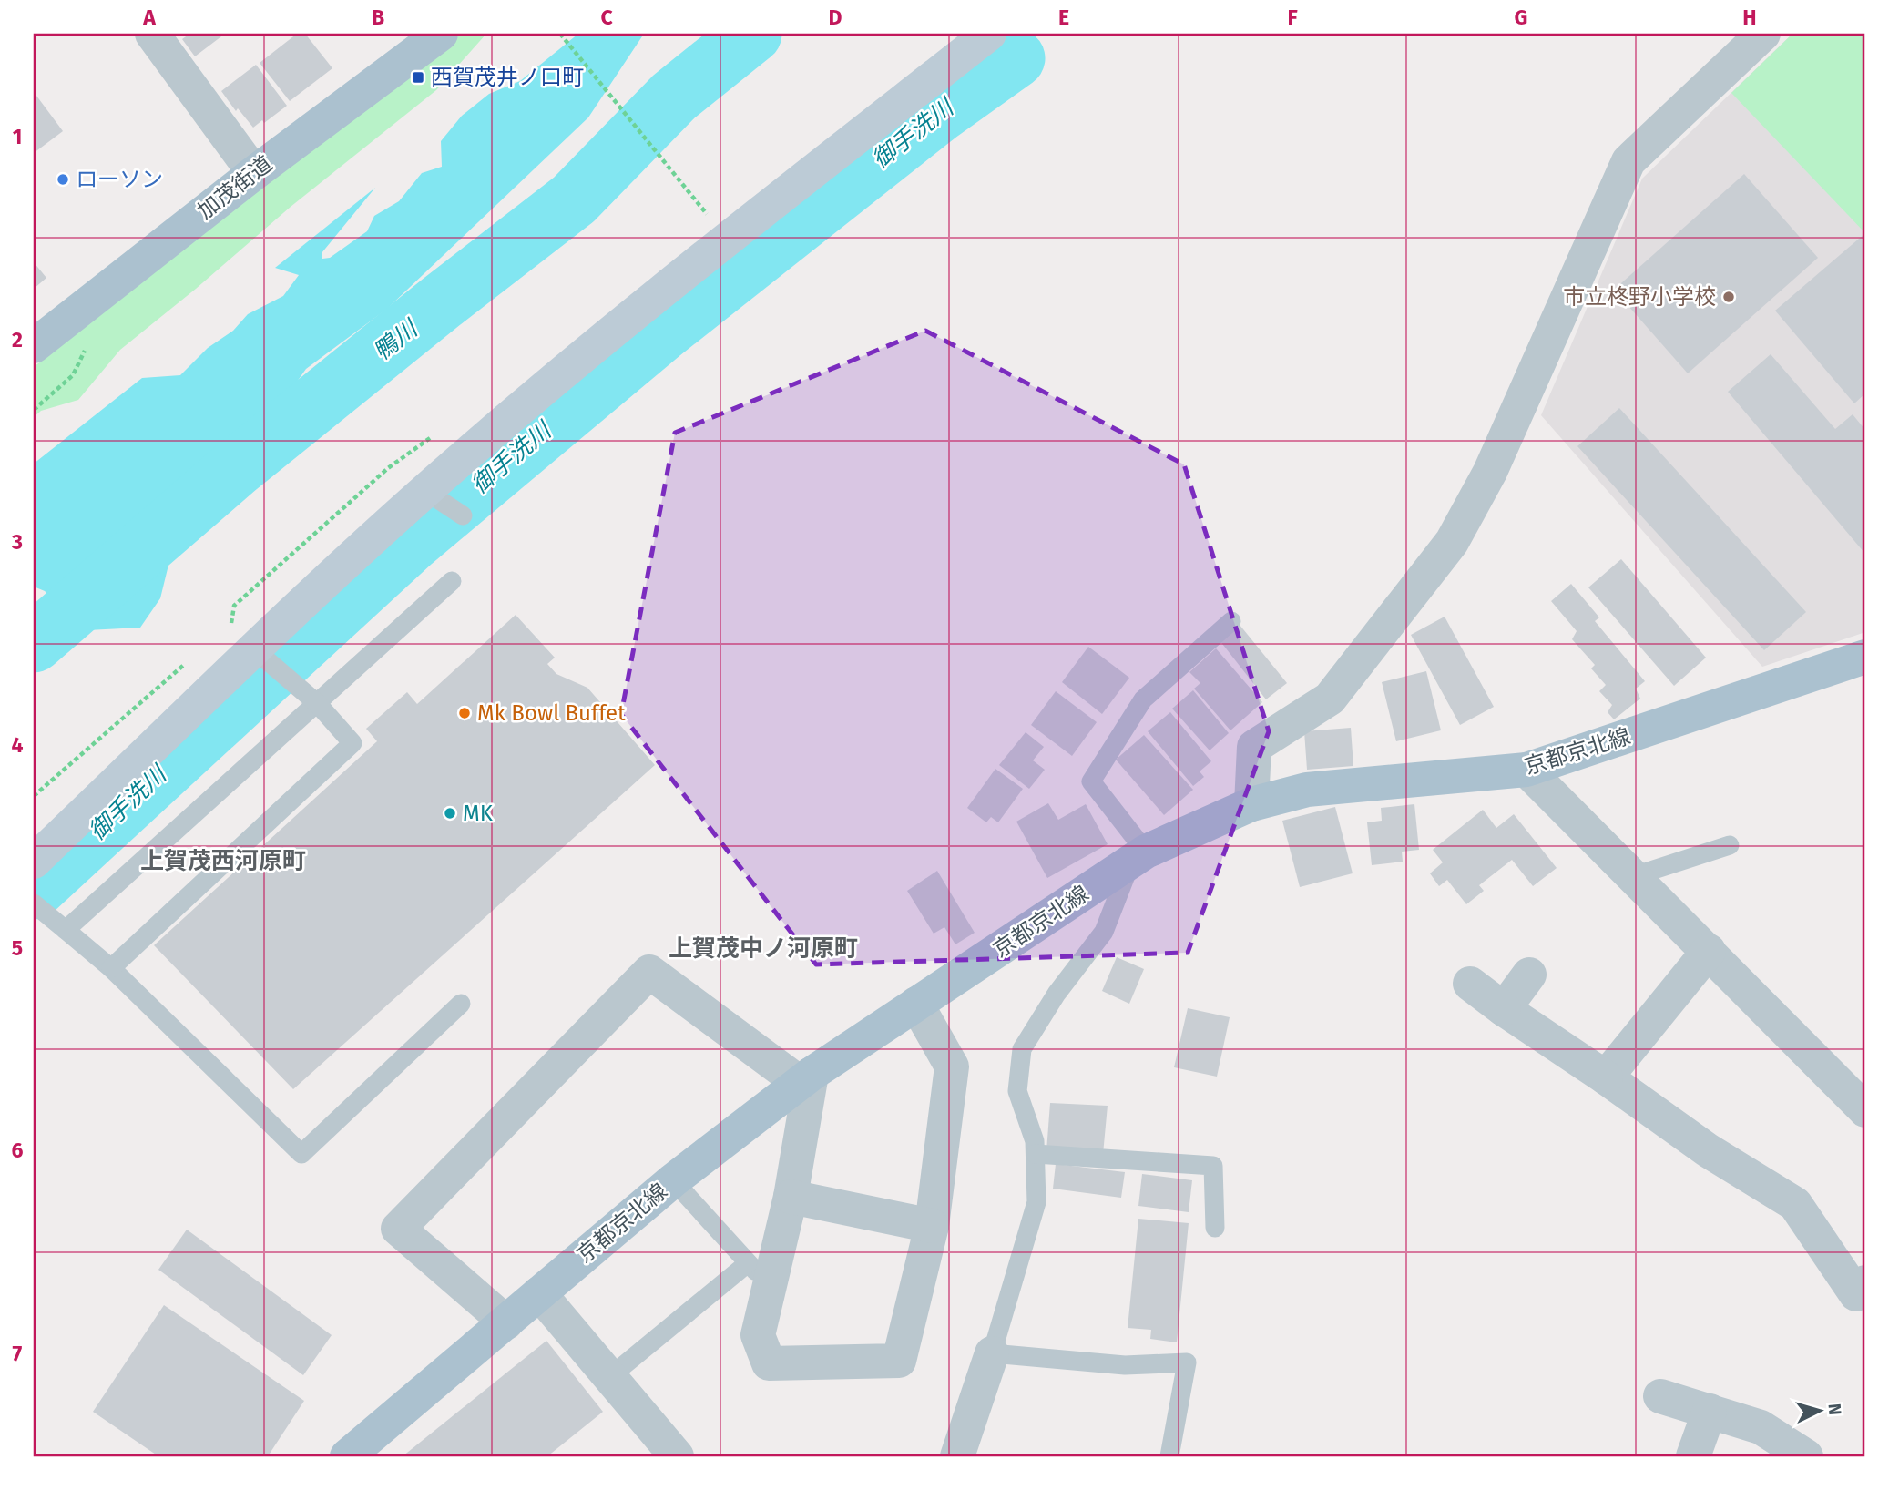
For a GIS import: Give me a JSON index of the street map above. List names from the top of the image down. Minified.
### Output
{"streets":{"main road":["加茂街道","京都京北線"]},"districts":["上賀茂西河原町","上賀茂中ノ河原町"],"water":["御手洗川","鴨川"],"places":{"transit":["西賀茂井ノ口町"],"other":["ローソン","市立柊野小学校","Mk Bowl Buffet","MK"]},"north":"right","grid":{"columns":["A","B","C","D","E","F","G","H"],"rows":["1","2","3","4","5","6","7"]}}
